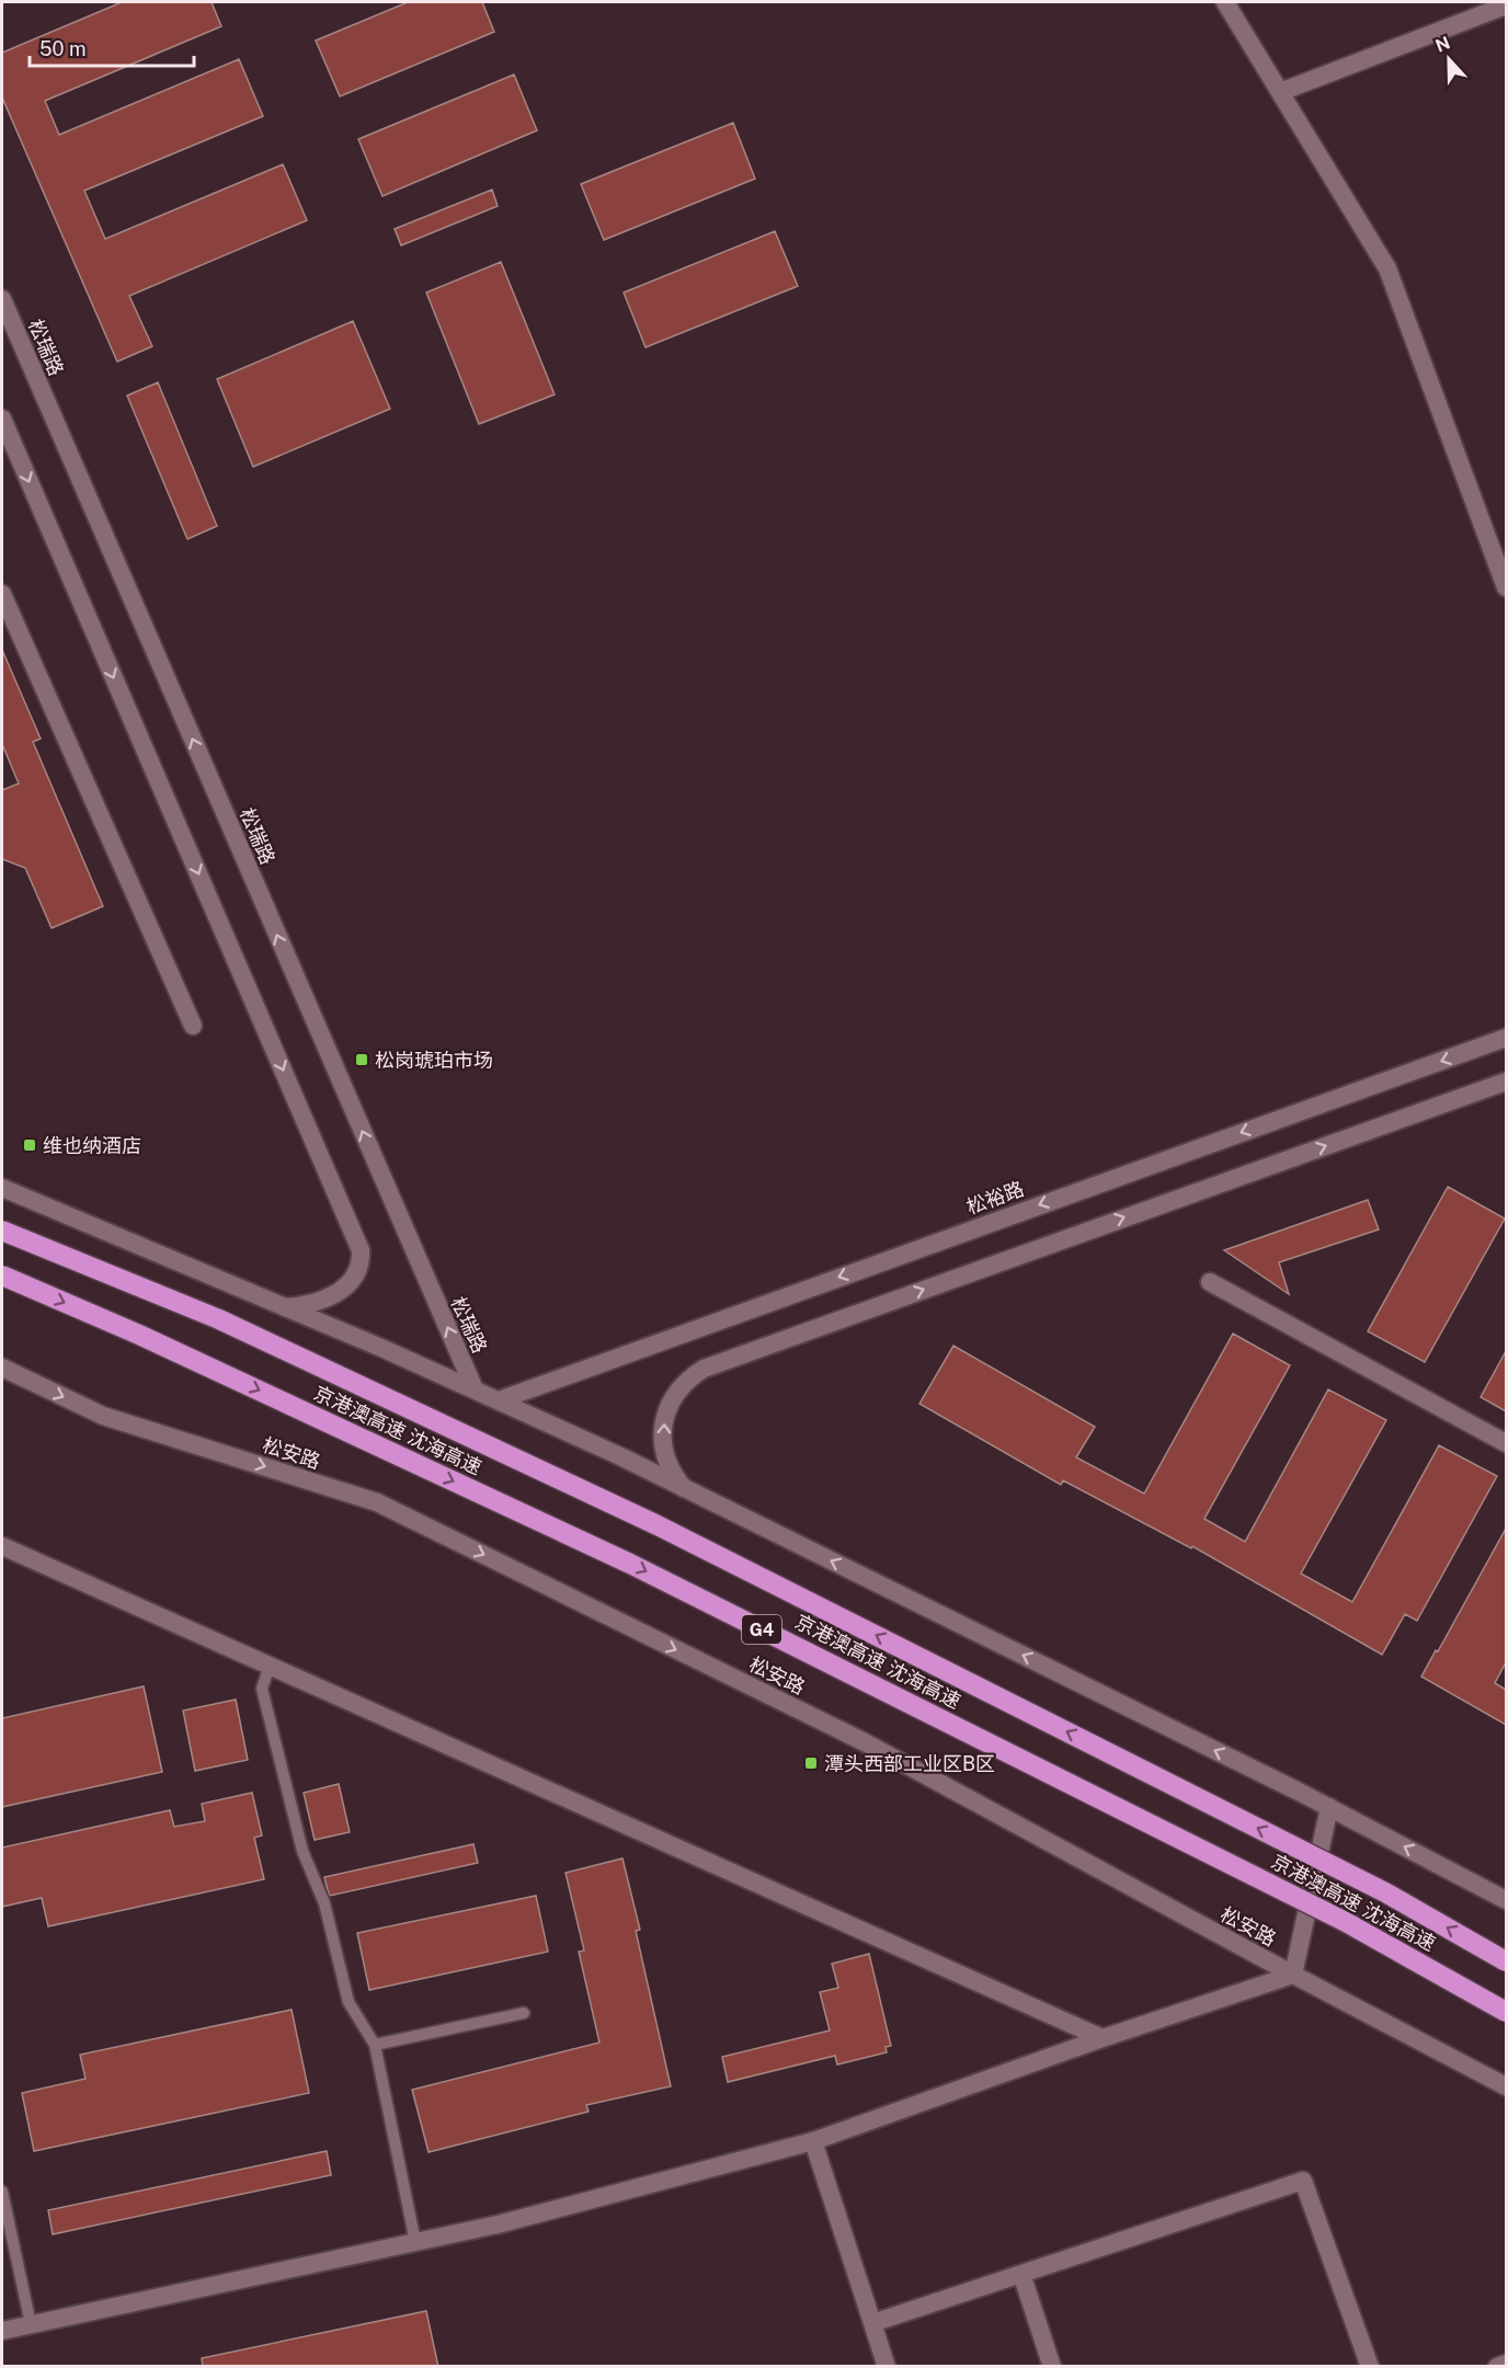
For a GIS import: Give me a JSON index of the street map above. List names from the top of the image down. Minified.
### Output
{"streets":{"highway":["京港澳高速 沈海高速","G4"],"street":["松瑞路","松裕路","松安路"]},"places":{"transit":["松岗琥珀市场","维也纳酒店","潭头西部工业区B区"]},"scale_bar":"50 m","north":"top"}
